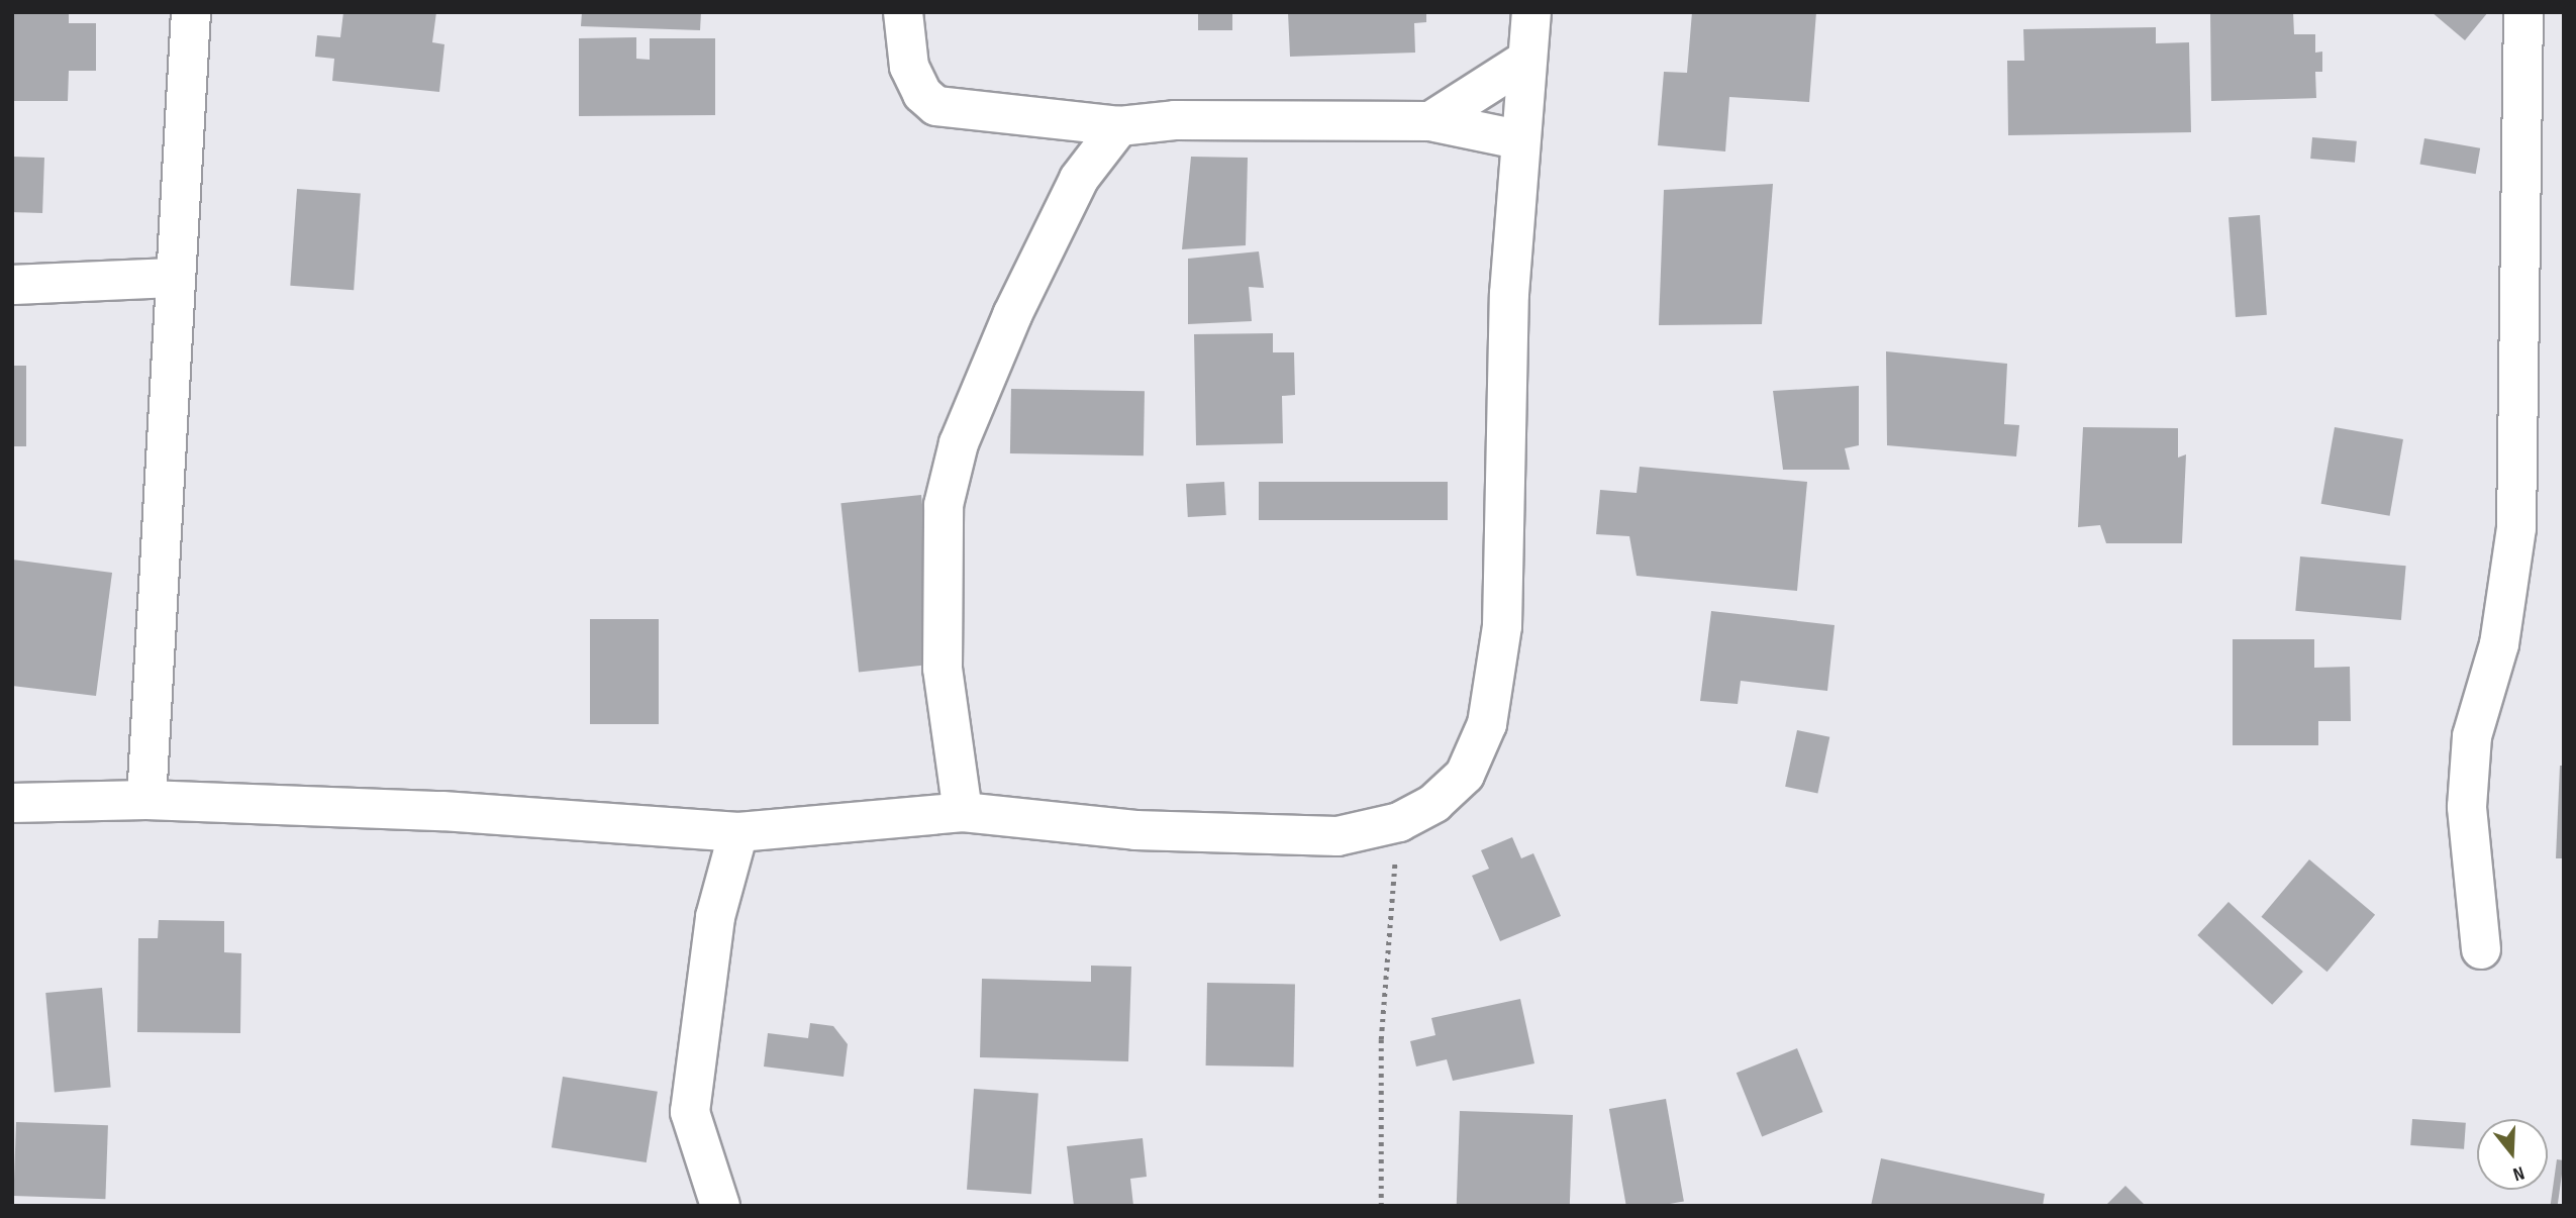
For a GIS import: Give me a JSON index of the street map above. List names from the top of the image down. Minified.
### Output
{"north":"bottom"}
